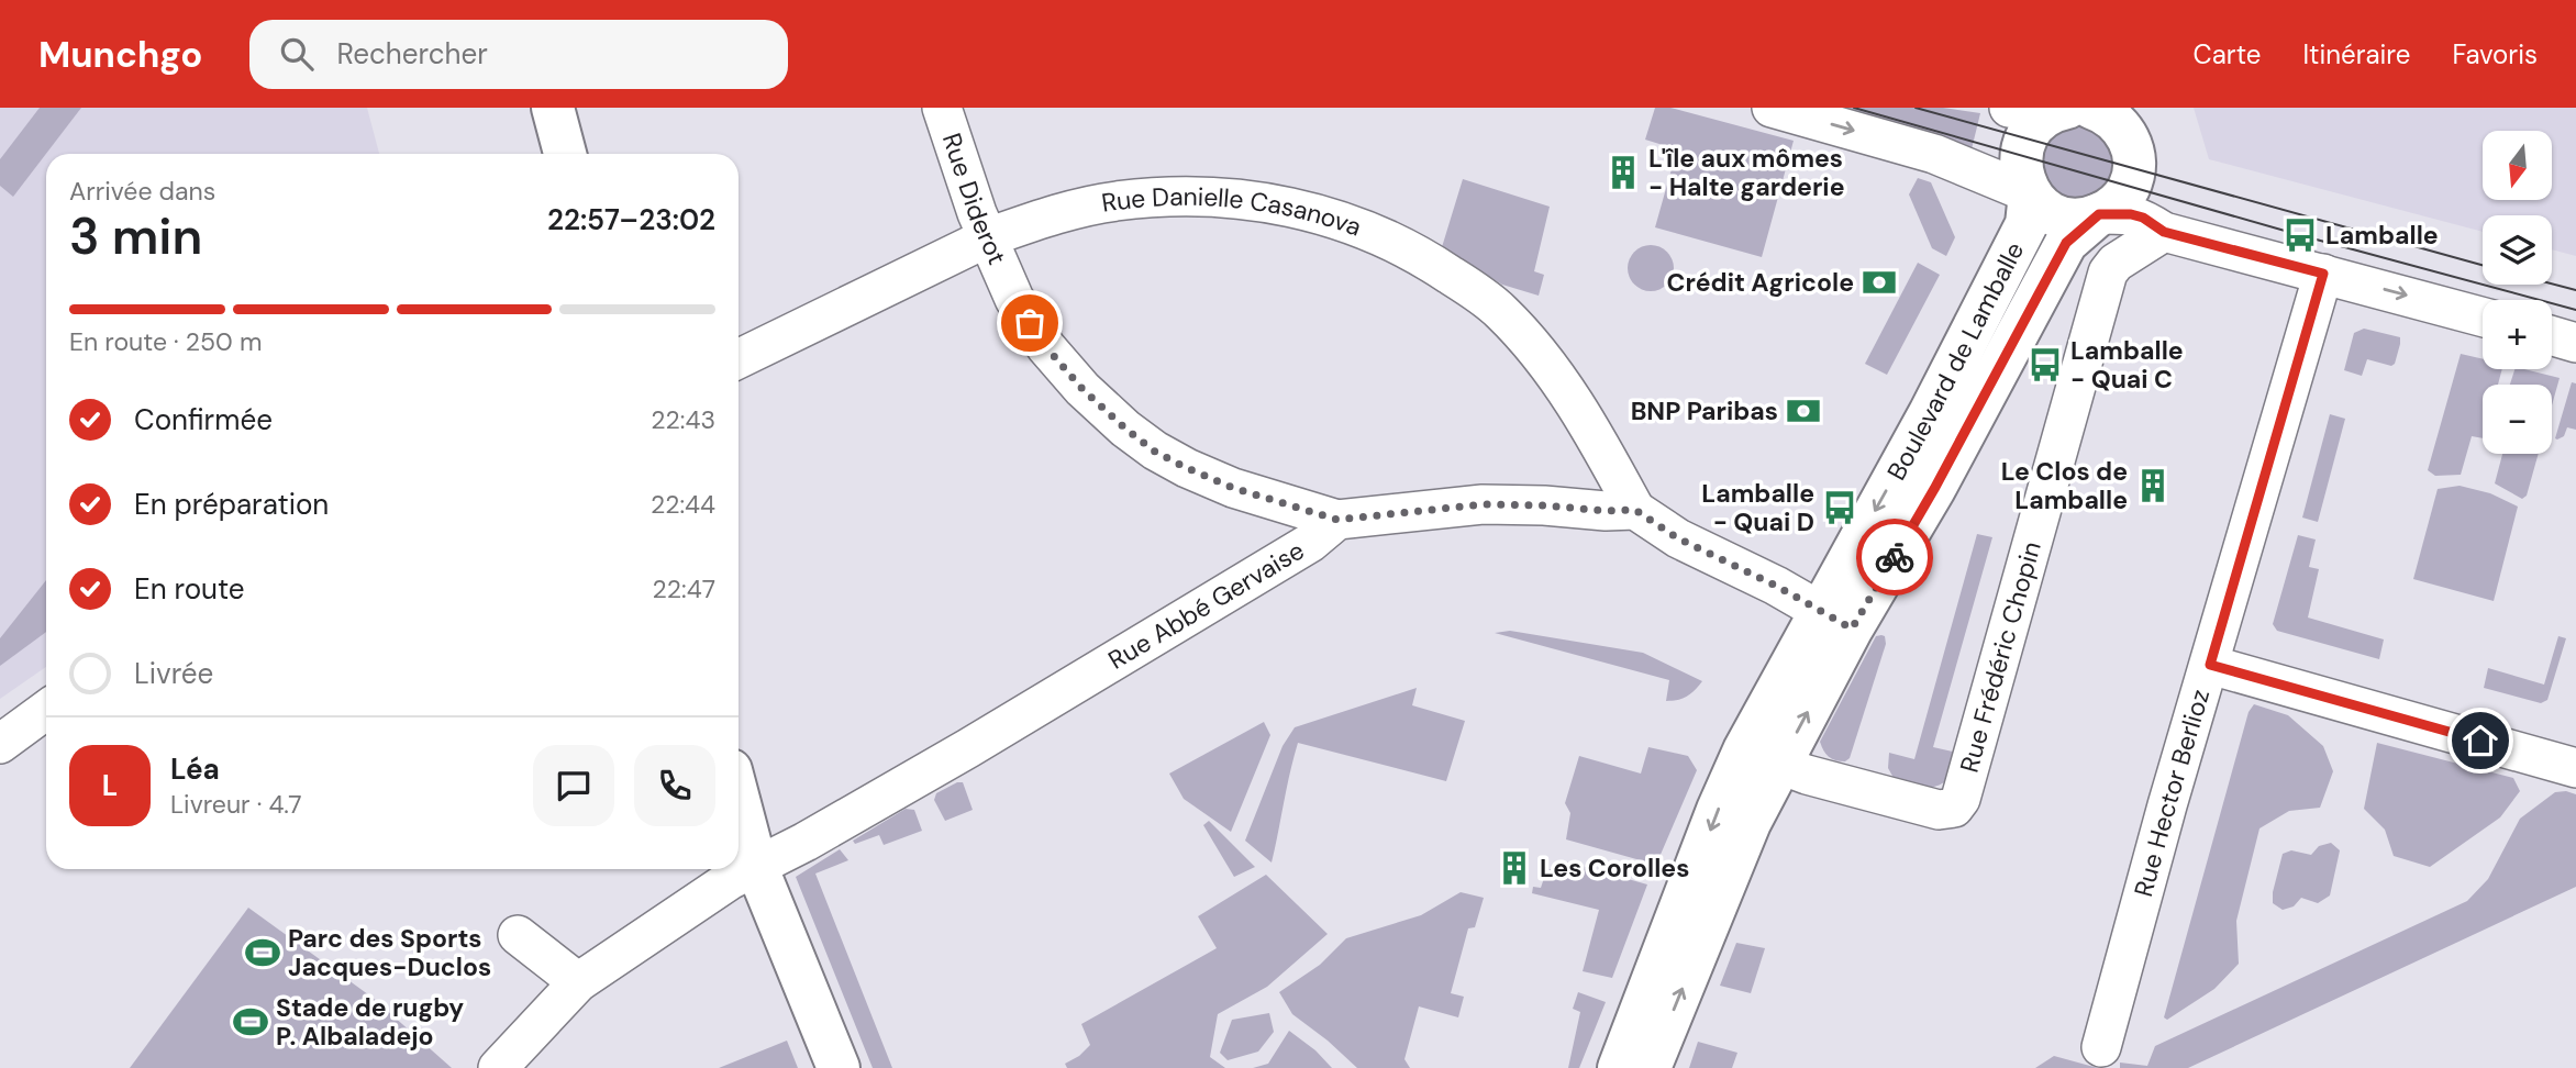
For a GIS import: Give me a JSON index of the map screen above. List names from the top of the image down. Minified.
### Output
{"streets":{"street":["Rue Diderot","Rue Danielle Casanova","Boulevard de Lamballe","Rue Abbé Gervaise","Rue Frédéric Chopin","Rue Hector Berlioz"]},"crossings":[["Rue Diderot","Rue Danielle Casanova"],["Rue Diderot","Rue Abbé Gervaise"],["Boulevard de Lamballe","Rue Frédéric Chopin"]],"places":{"building":["L'île aux mômes - Halte garderie","Le Clos de Lamballe","Les Corolles"],"bus stop":["Lamballe","Lamballe - Quai C","Lamballe - Quai D"],"bank":["Crédit Agricole","BNP Paribas"],"sports":["Parc des Sports Jacques-Duclos","Stade de rugby P. Albaladejo"]},"north":"bottom","page":{"header":"Munchgo","search":"Rechercher","nav":["Carte","Itinéraire","Favoris"],"map_buttons":["+","−"],"heading":["3 min","Arrivée dans","22:57–23:02"],"panel":["Léa","Livreur · 4.7"],"bar":"En route · 250 m","list":[["Confirmée","22:43"],["En préparation","22:44"],["En route","22:47"],"Livrée"],"round":"L"}}
